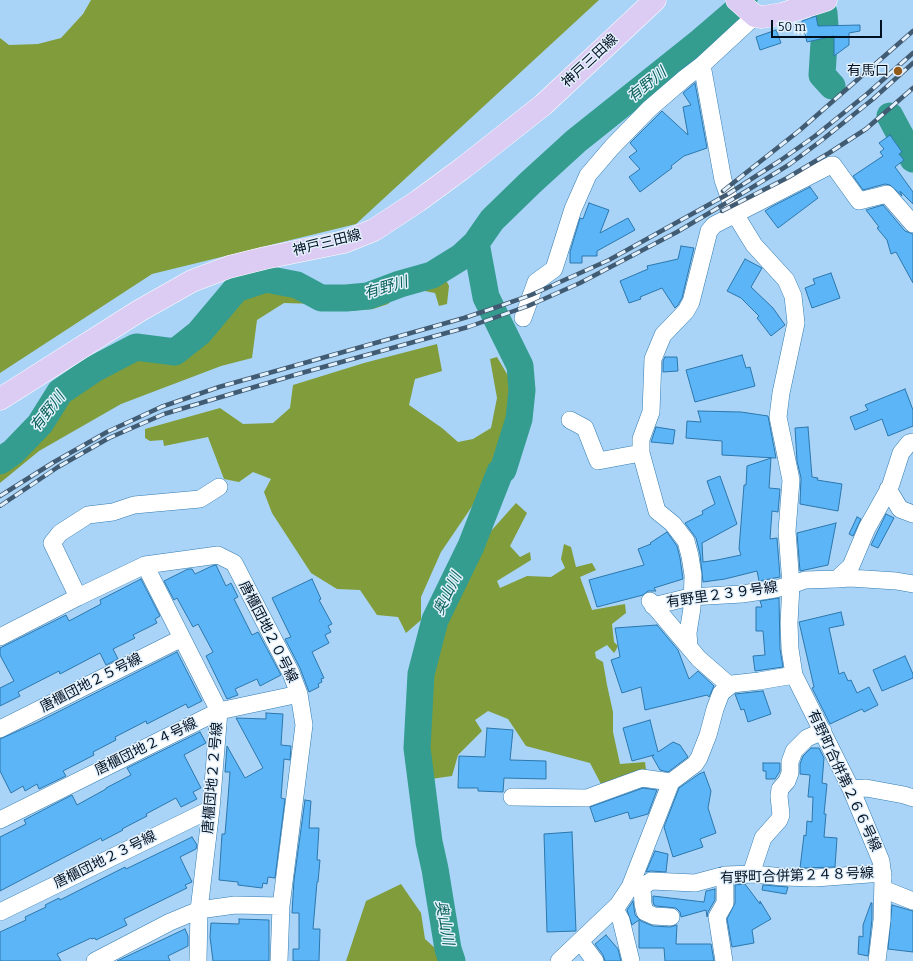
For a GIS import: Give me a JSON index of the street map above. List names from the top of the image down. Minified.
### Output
{"streets":{"main road":["神戸三田線"],"street":["有野里２３９号線","唐櫃団地２０号線","唐櫃団地２５号線","唐櫃団地２４号線","唐櫃団地２２号線","有野町合併第２６６号線","唐櫃団地２３号線","有野町合併第２４８号線"]},"crossings":[["有野里２３９号線","有野町合併第２６６号線"],["唐櫃団地２０号線","唐櫃団地２４号線"],["唐櫃団地２０号線","唐櫃団地２２号線"],["唐櫃団地２５号線","唐櫃団地２２号線"],["唐櫃団地２４号線","唐櫃団地２２号線"],["唐櫃団地２２号線","唐櫃団地２３号線"],["有野町合併第２６６号線","有野町合併第２４８号線"]],"water":["有野川","奥山川"],"places":["有馬口"],"scale_bar":"50 m"}
